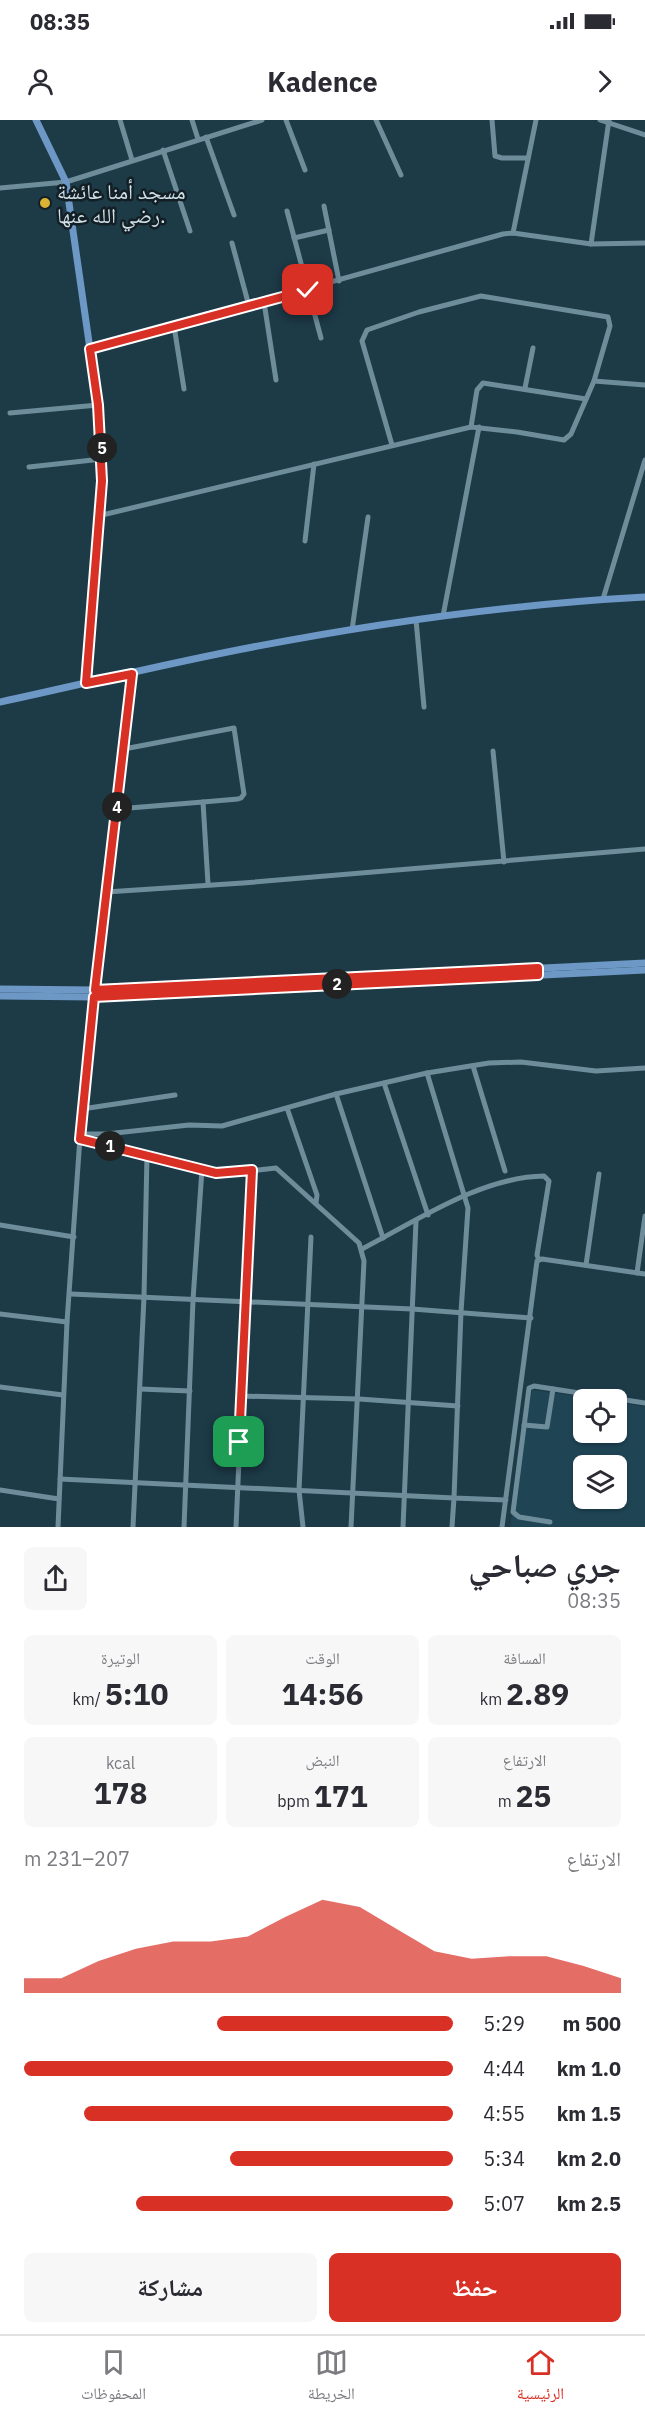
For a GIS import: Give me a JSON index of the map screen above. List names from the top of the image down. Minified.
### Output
{"places":["مسجد أمنا عائشة رضي الله عنها."],"page":{"status":"08:35","header":"Kadence","pins":["5","4","2","1"],"heading":["جري صباحي","08:35"],"stats":[["المسافة","2.89 km"],["الوقت","14:56"],["الوتيرة","5:10 /km"],["الارتفاع","25 m"],["النبض","171 bpm"],["kcal","178"]],"chart":["الارتفاع","207–231 m"],"list":[{"name":"500 m","note":"5:29"},{"name":"1.0 km","note":"4:44"},{"name":"1.5 km","note":"4:55"},{"name":"2.0 km","note":"5:34"},{"name":"2.5 km","note":"5:07"}],"buttons":["حفظ","مشاركة"],"tabs":["الرئيسية","الخريطة","المحفوظات"]}}
